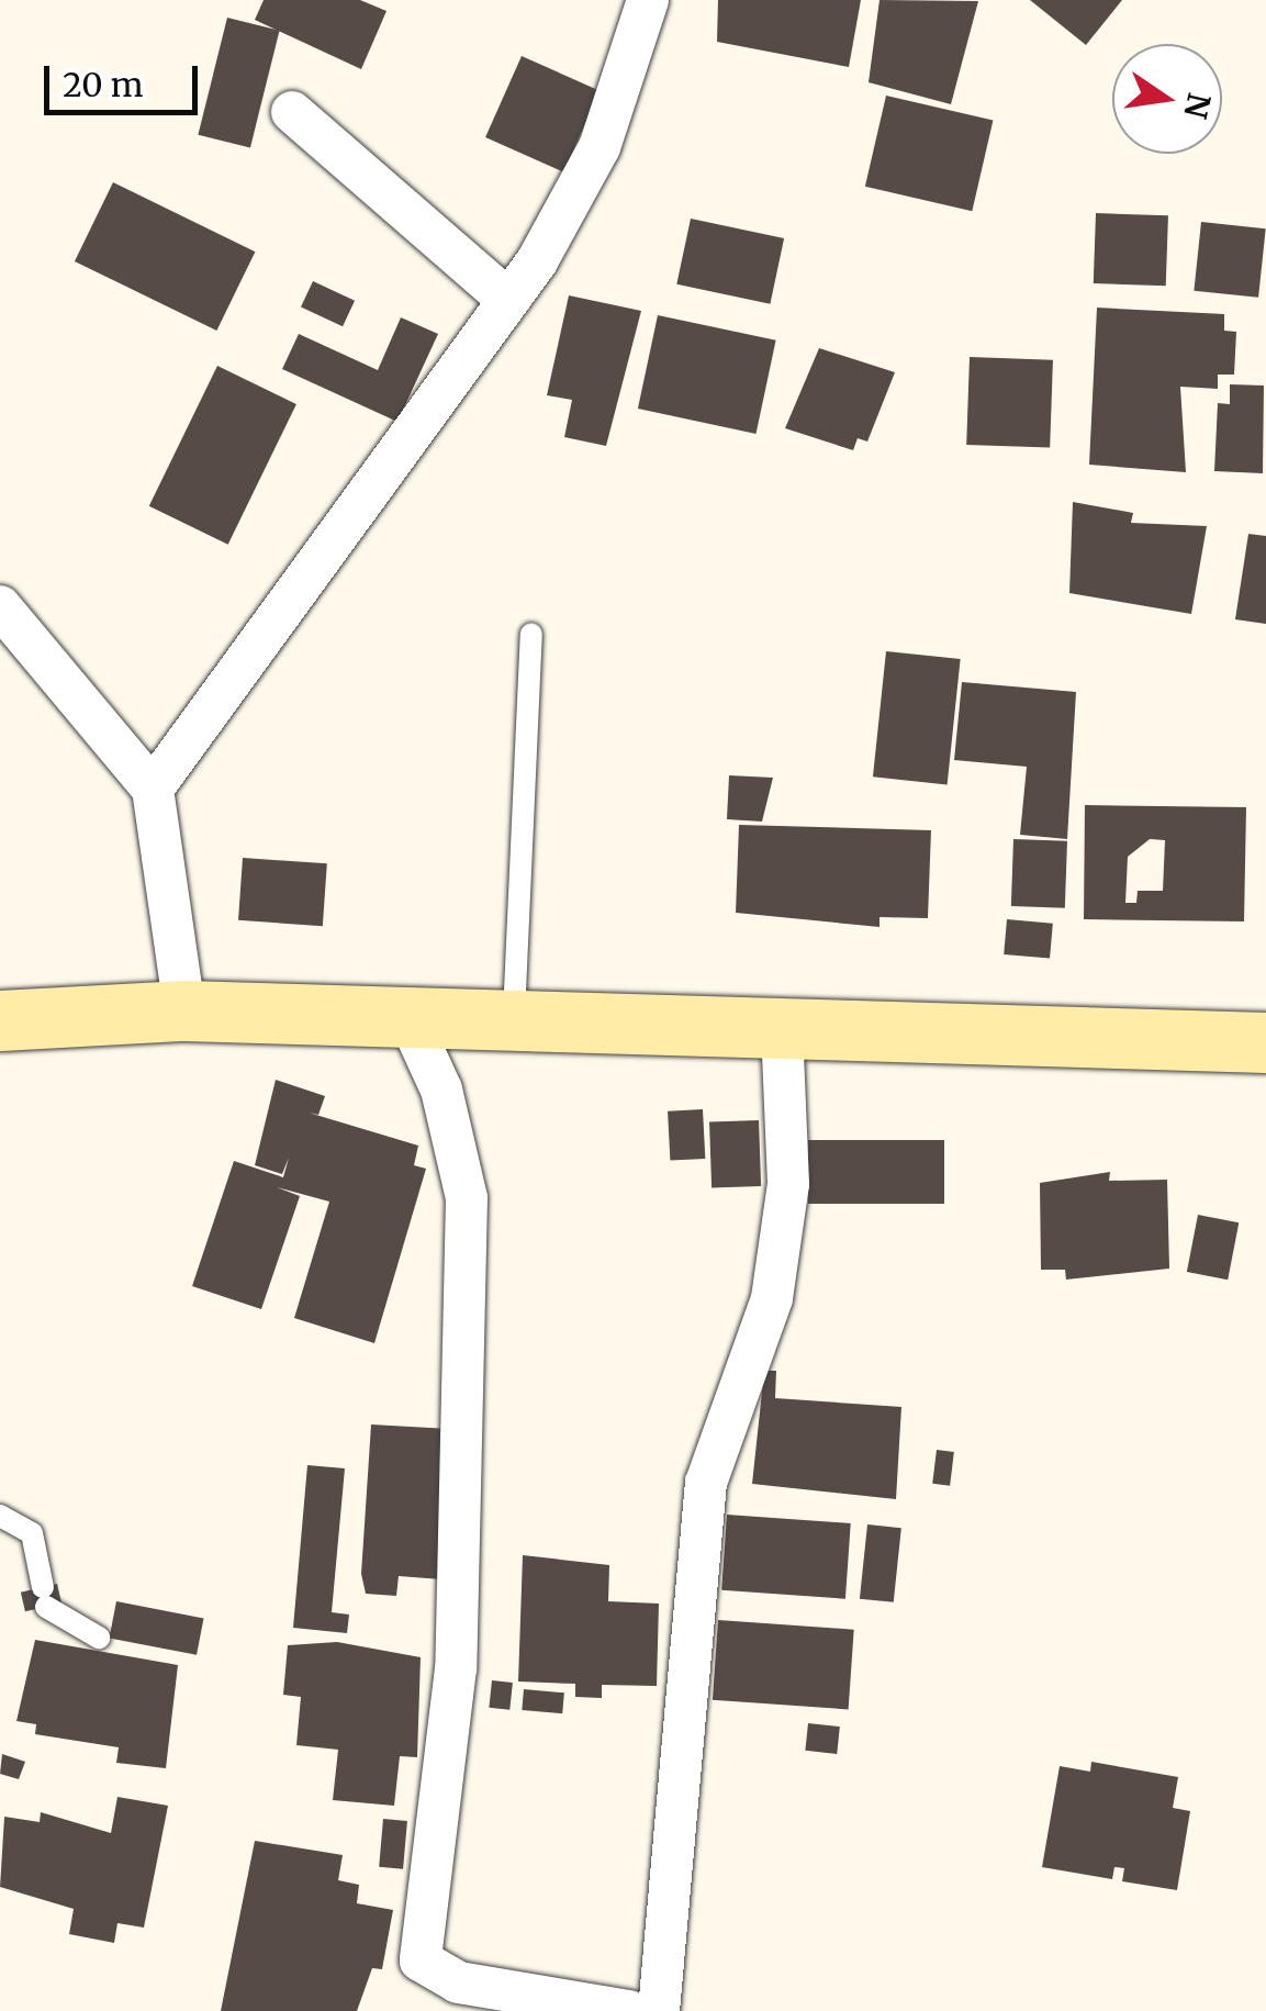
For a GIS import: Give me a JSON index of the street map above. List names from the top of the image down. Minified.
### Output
{"scale_bar":"20 m","north":"right"}
